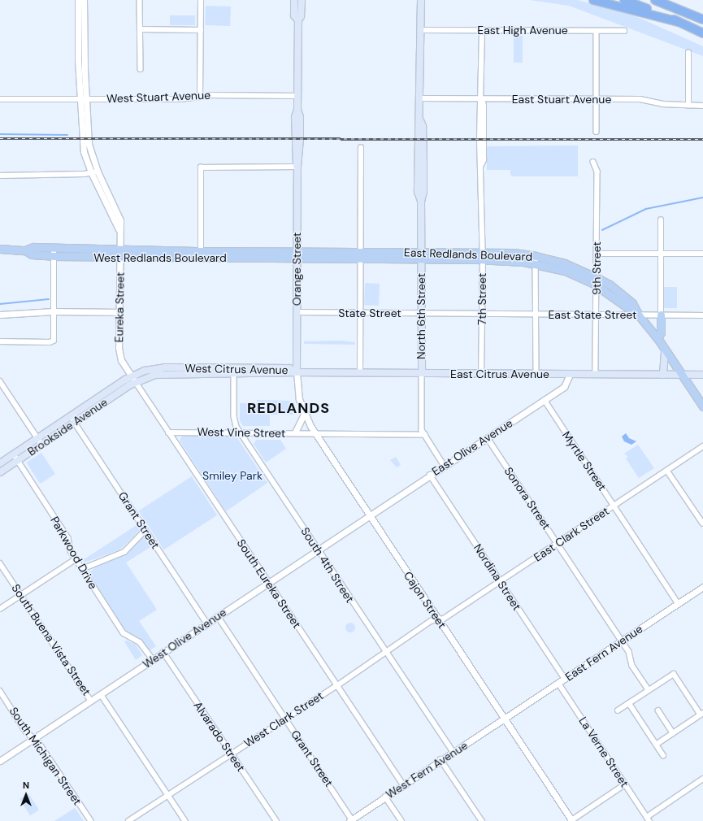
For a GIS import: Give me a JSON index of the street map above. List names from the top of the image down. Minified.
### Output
{"streets":{"main road":["East Redlands Boulevard","West Redlands Boulevard","Orange Street","North 6th Street","West Citrus Avenue","East Citrus Avenue","Brookside Avenue"],"street":["East High Avenue","West Stuart Avenue","East Stuart Avenue","9th Street","7th Street","Eureka Street","State Street","East State Street","West Vine Street","East Olive Avenue","Myrtle Street","Sonora Street","Grant Street","East Clark Street","Parkwood Drive","South 4th Street","Nordina Street","South Eureka Street","Cajon Street","West Olive Avenue","South Buena Vista Street","East Fern Avenue","West Clark Street","Alvarado Street","La Verne Street","South Michigan Street","West Fern Avenue"]},"crossings":[["East High Avenue","7th Street"],["East High Avenue","North 6th Street"],["West Stuart Avenue","Orange Street"],["West Stuart Avenue","Eureka Street"],["East Stuart Avenue","7th Street"],["East Stuart Avenue","North 6th Street"],["East Redlands Boulevard","West Redlands Boulevard"],["East Redlands Boulevard","9th Street"],["East Redlands Boulevard","Orange Street"],["East Redlands Boulevard","7th Street"],["East Redlands Boulevard","East State Street"],["East Redlands Boulevard","North 6th Street"],["East Redlands Boulevard","East Citrus Avenue"],["West Redlands Boulevard","Orange Street"],["West Redlands Boulevard","Eureka Street"],["9th Street","East State Street"],["9th Street","East Citrus Avenue"],["Orange Street","State Street"],["Orange Street","West Citrus Avenue"],["Orange Street","East Citrus Avenue"],["Orange Street","Cajon Street"],["7th Street","State Street"],["7th Street","East State Street"],["7th Street","East Citrus Avenue"],["Eureka Street","West Citrus Avenue"],["Eureka Street","Brookside Avenue"],["Eureka Street","South Eureka Street"],["State Street","East State Street"],["State Street","North 6th Street"],["North 6th Street","East Citrus Avenue"],["West Citrus Avenue","East Citrus Avenue"],["West Citrus Avenue","Brookside Avenue"],["West Citrus Avenue","South 4th Street"],["West Citrus Avenue","South Eureka Street"],["West Citrus Avenue","Cajon Street"],["East Citrus Avenue","East Olive Avenue"],["East Citrus Avenue","Cajon Street"],["Brookside Avenue","Grant Street"],["Brookside Avenue","Parkwood Drive"],["Brookside Avenue","South Eureka Street"],["West Vine Street","South 4th Street"],["West Vine Street","South Eureka Street"],["West Vine Street","Cajon Street"],["East Olive Avenue","Myrtle Street"],["East Olive Avenue","Sonora Street"],["East Olive Avenue","Nordina Street"],["East Olive Avenue","Cajon Street"],["East Olive Avenue","West Olive Avenue"],["Myrtle Street","East Clark Street"],["Myrtle Street","East Fern Avenue"],["Sonora Street","East Clark Street"],["Sonora Street","East Fern Avenue"],["Grant Street","West Olive Avenue"],["Grant Street","West Clark Street"],["Grant Street","West Fern Avenue"],["East Clark Street","Nordina Street"],["East Clark Street","Cajon Street"],["East Clark Street","West Clark Street"],["Parkwood Drive","West Olive Avenue"],["South 4th Street","West Olive Avenue"],["South 4th Street","West Clark Street"],["South 4th Street","West Fern Avenue"],["Nordina Street","East Fern Avenue"],["South Eureka Street","West Olive Avenue"],["South Eureka Street","West Clark Street"],["South Eureka Street","West Fern Avenue"],["Cajon Street","West Olive Avenue"],["Cajon Street","East Fern Avenue"],["Cajon Street","West Clark Street"],["Cajon Street","West Fern Avenue"],["West Olive Avenue","South Buena Vista Street"],["West Olive Avenue","Alvarado Street"],["West Olive Avenue","South Michigan Street"],["South Buena Vista Street","West Clark Street"],["East Fern Avenue","La Verne Street"],["East Fern Avenue","West Fern Avenue"],["West Clark Street","Alvarado Street"]],"districts":["REDLANDS"],"parks":["Smiley Park"],"north":"top"}
